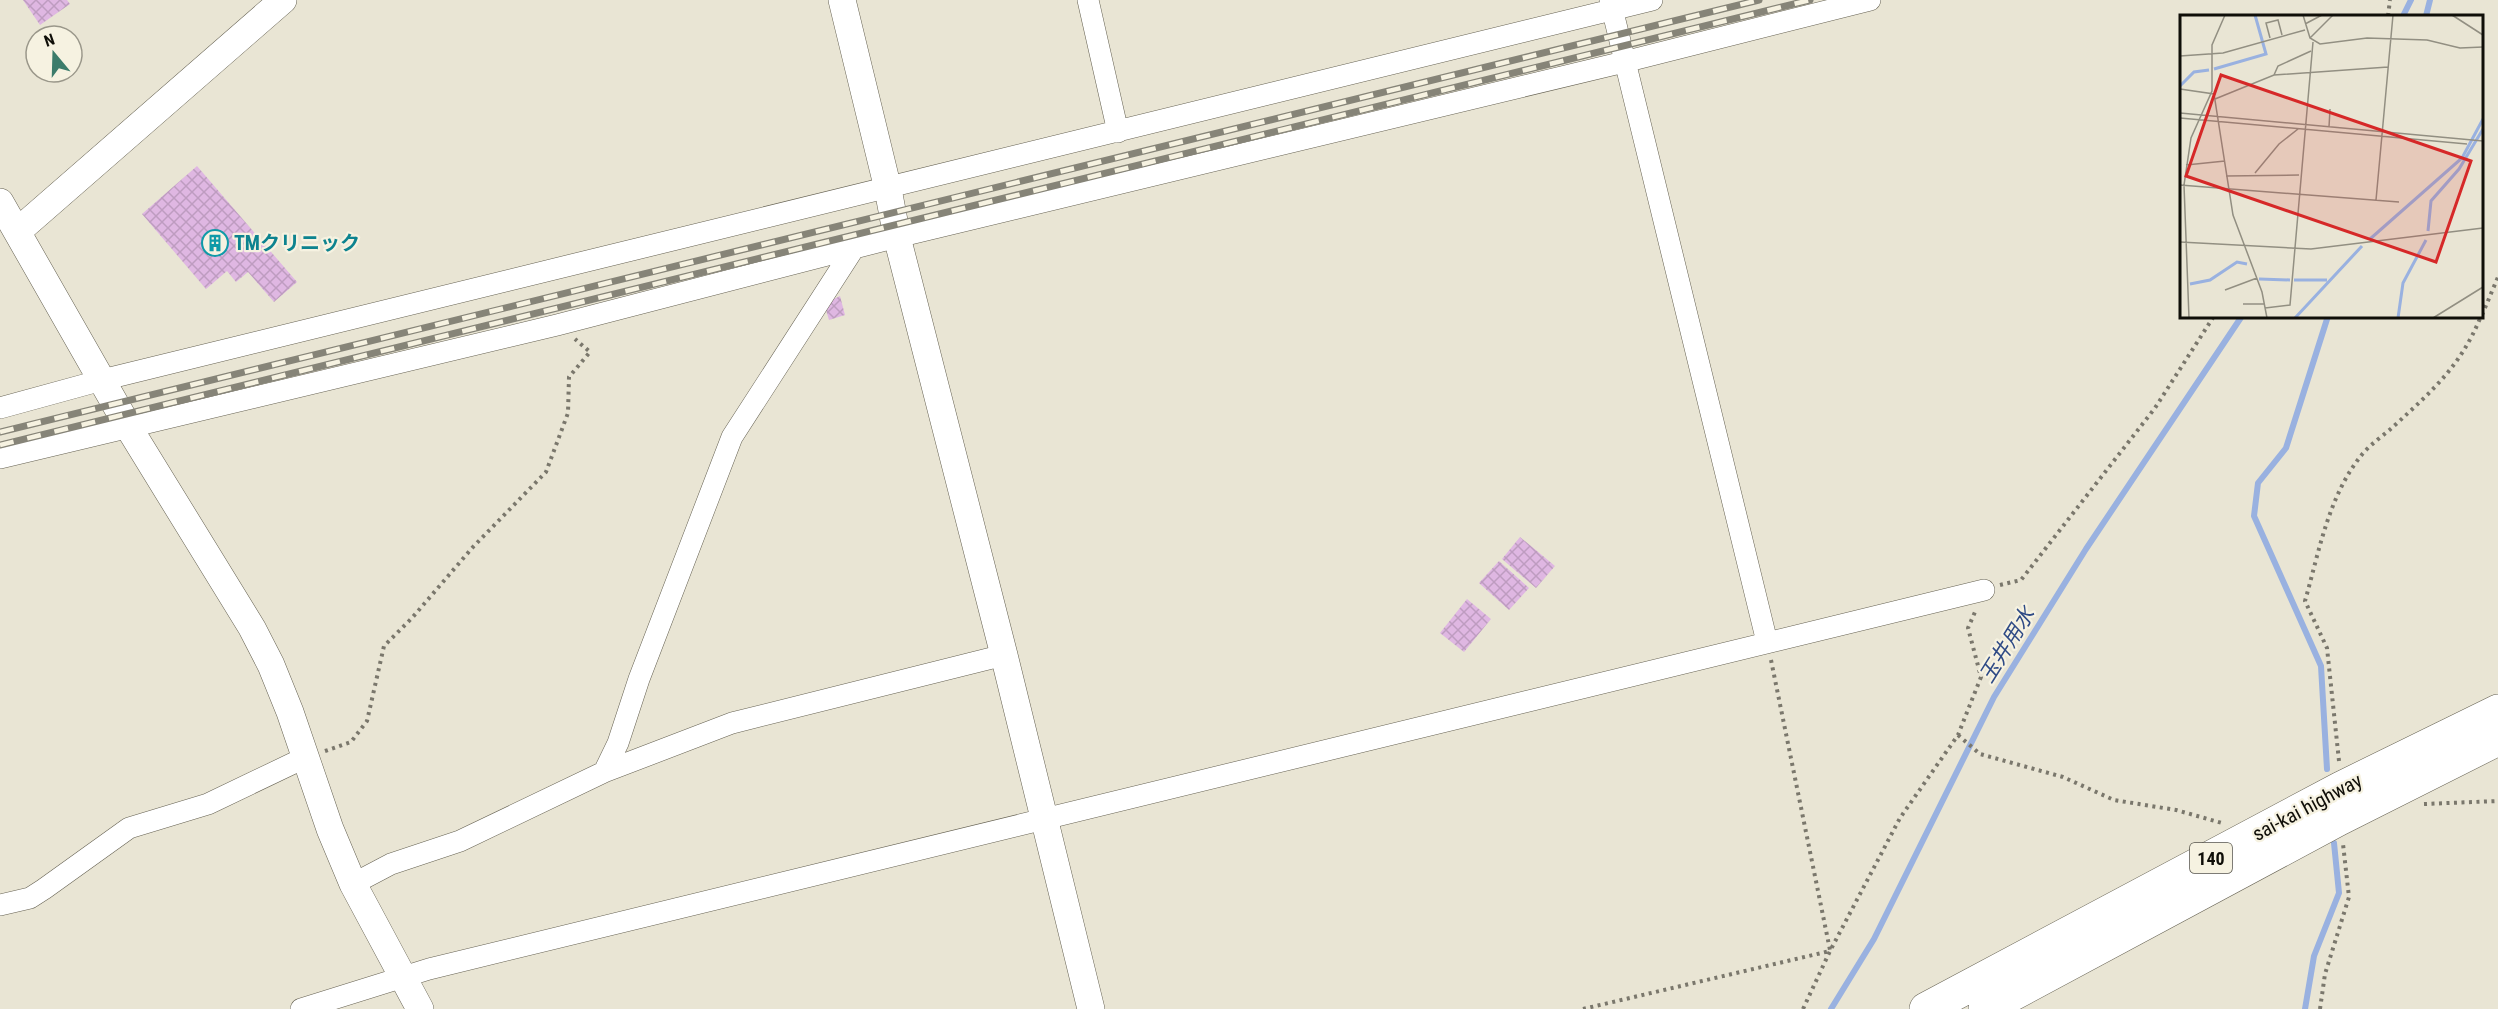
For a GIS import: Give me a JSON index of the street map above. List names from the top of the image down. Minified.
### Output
{"streets":{"highway":["sai-kai highway","140"]},"water":["玉井用水"],"places":{"building":["TMクリニック"]},"north":"top"}
